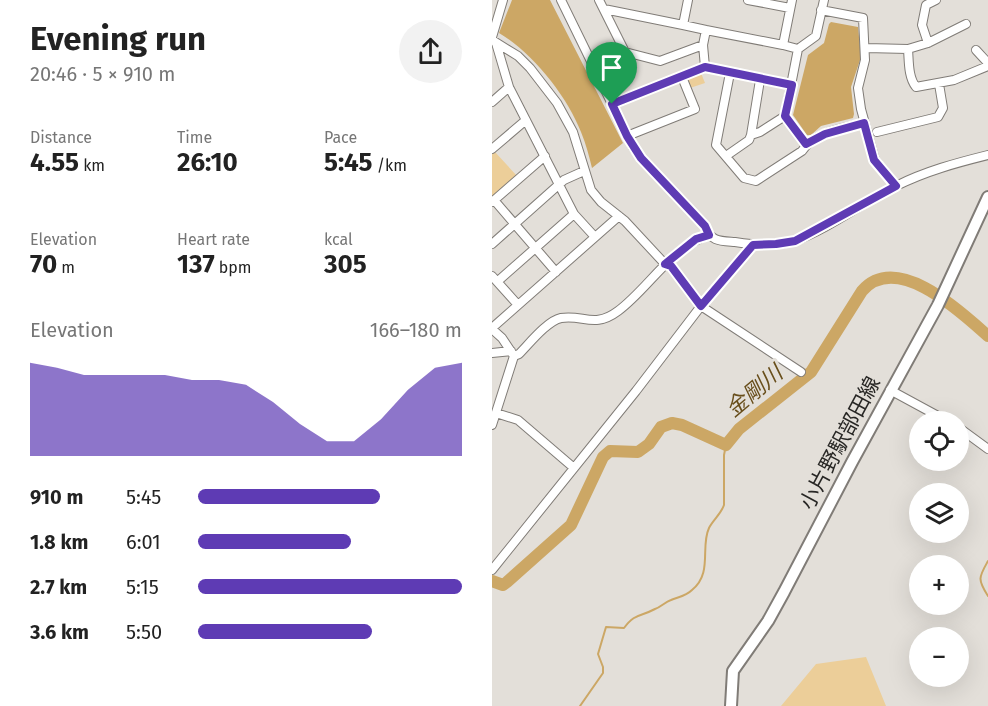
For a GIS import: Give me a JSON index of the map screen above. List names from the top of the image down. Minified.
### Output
{"streets":{"main road":["小片野駅部田線"]},"water":["金剛川"],"page":{"heading":["Evening run","20:46 · 5 × 910 m"],"stats":[["Distance","4.55 km"],["Time","26:10"],["Pace","5:45 /km"],["Elevation","70 m"],["Heart rate","137 bpm"],["kcal","305"]],"chart":["Elevation","166–180 m"],"map_buttons":["+","−"],"list":[{"name":"910 m","note":"5:45"},{"name":"1.8 km","note":"6:01"},{"name":"2.7 km","note":"5:15"},{"name":"3.6 km","note":"5:50"}]}}
